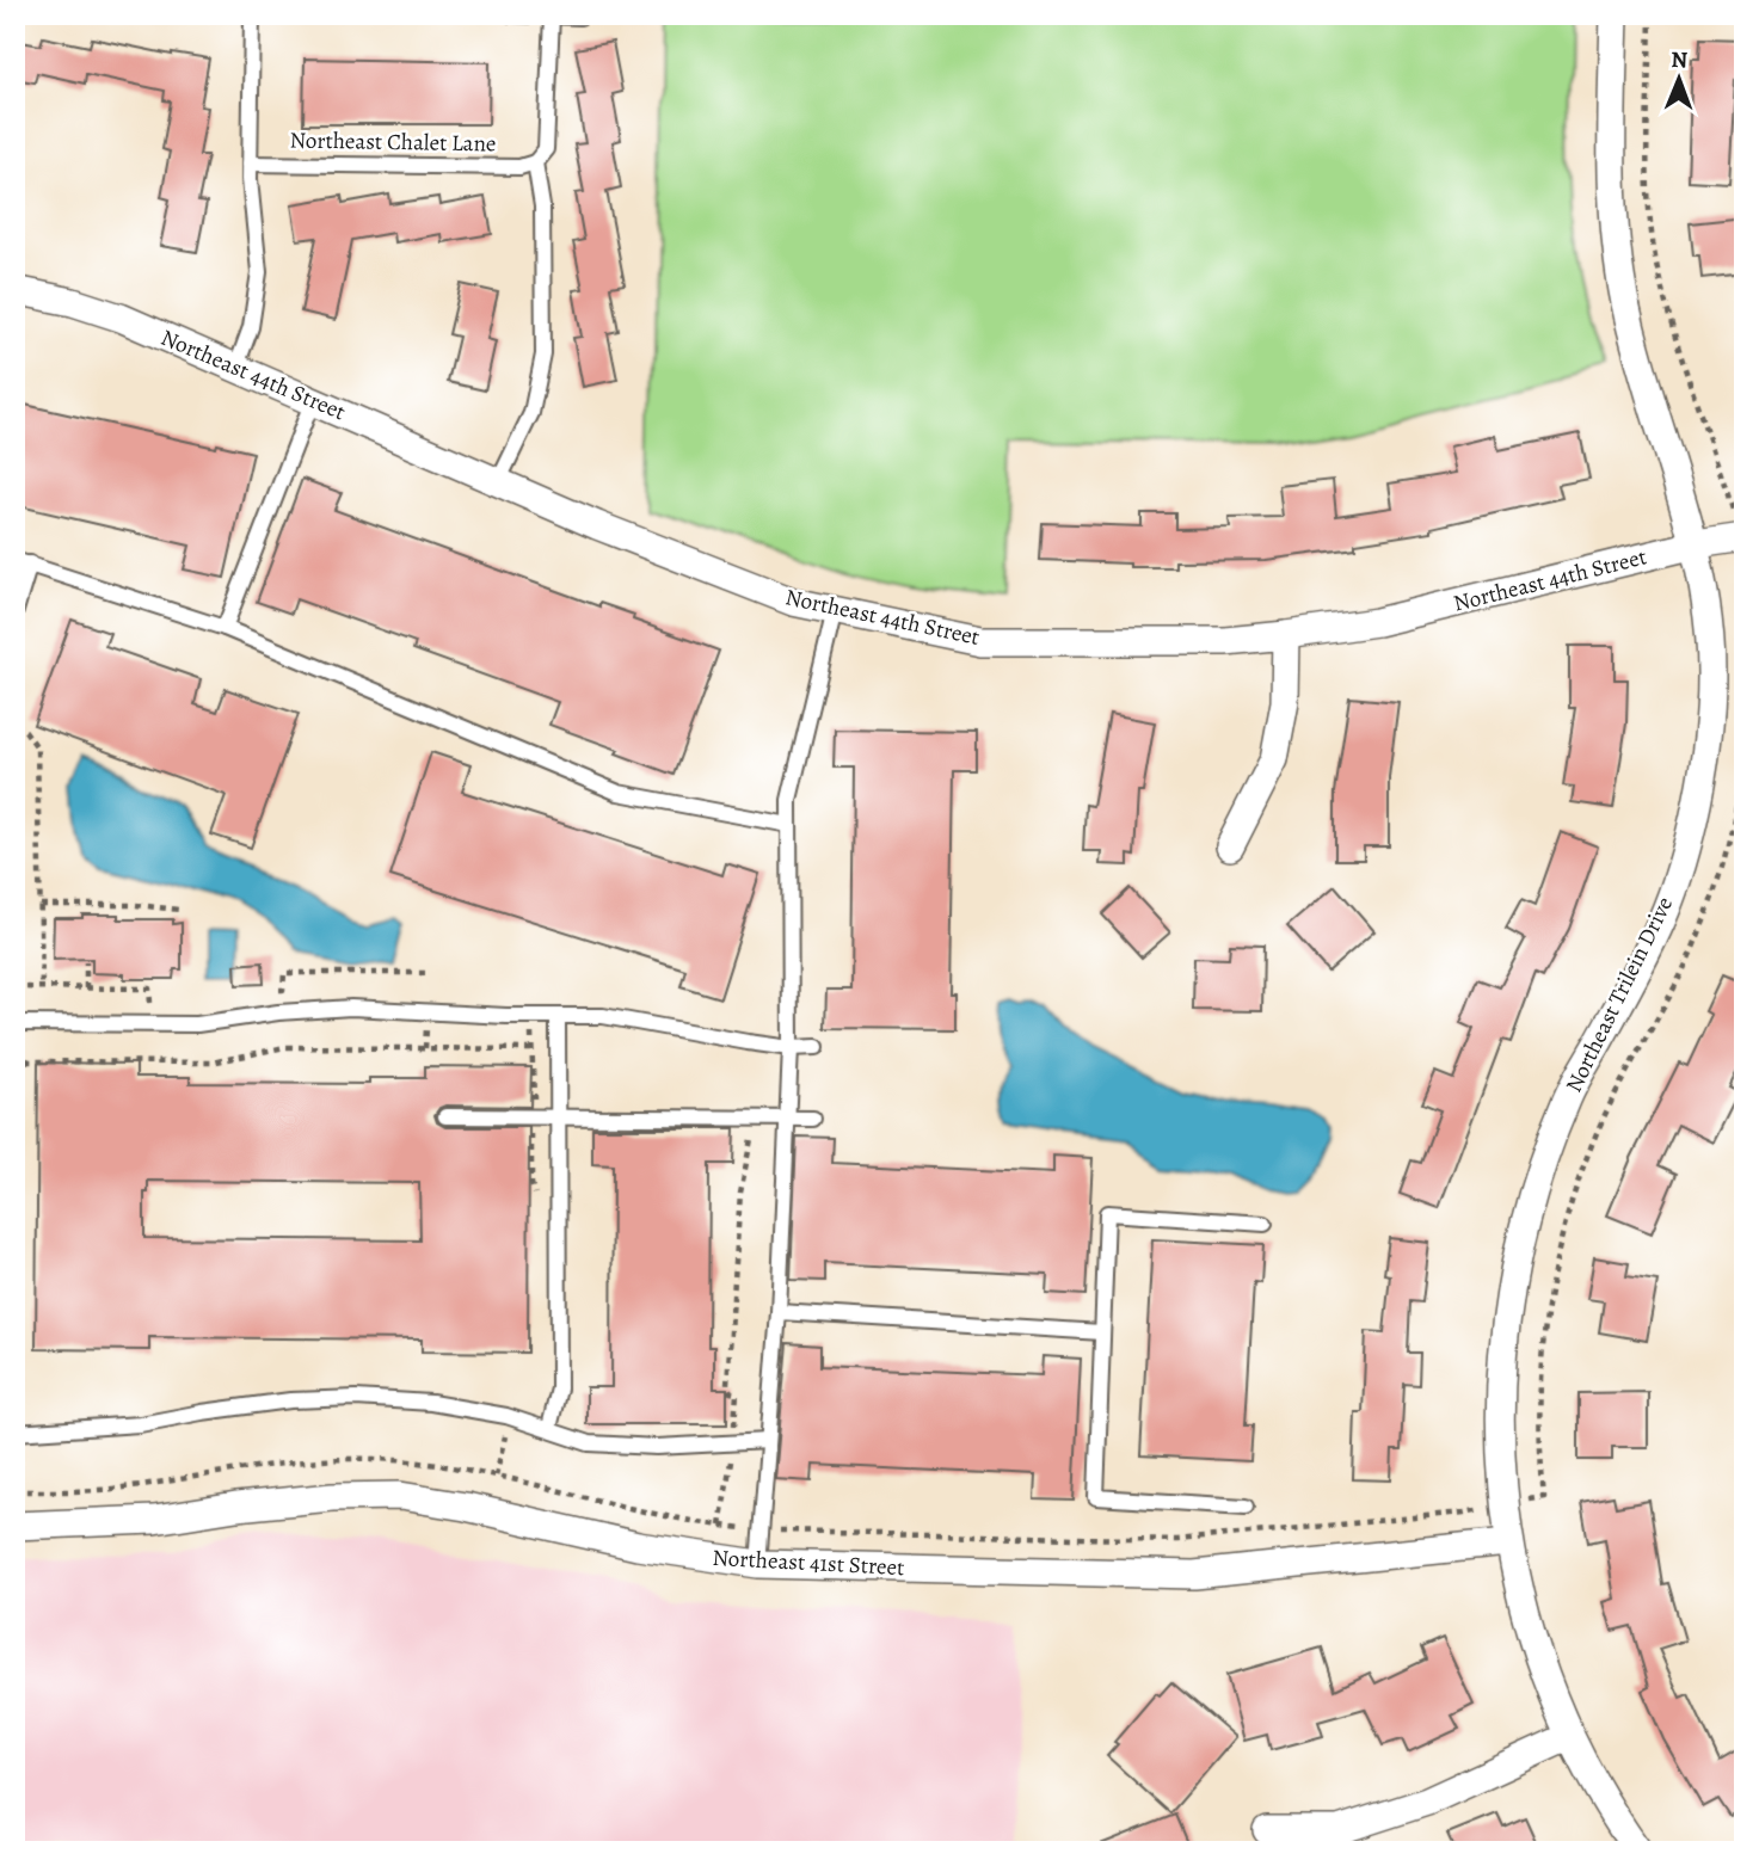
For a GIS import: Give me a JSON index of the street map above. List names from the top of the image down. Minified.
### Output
{"streets":{"street":["Northeast 44th Street","Northeast Trilein Drive","Northeast 41st Street"],"lane":["Northeast Chalet Lane"]},"crossings":[["Northeast 44th Street","Northeast Trilein Drive"],["Northeast Trilein Drive","Northeast 41st Street"]],"north":"top"}
